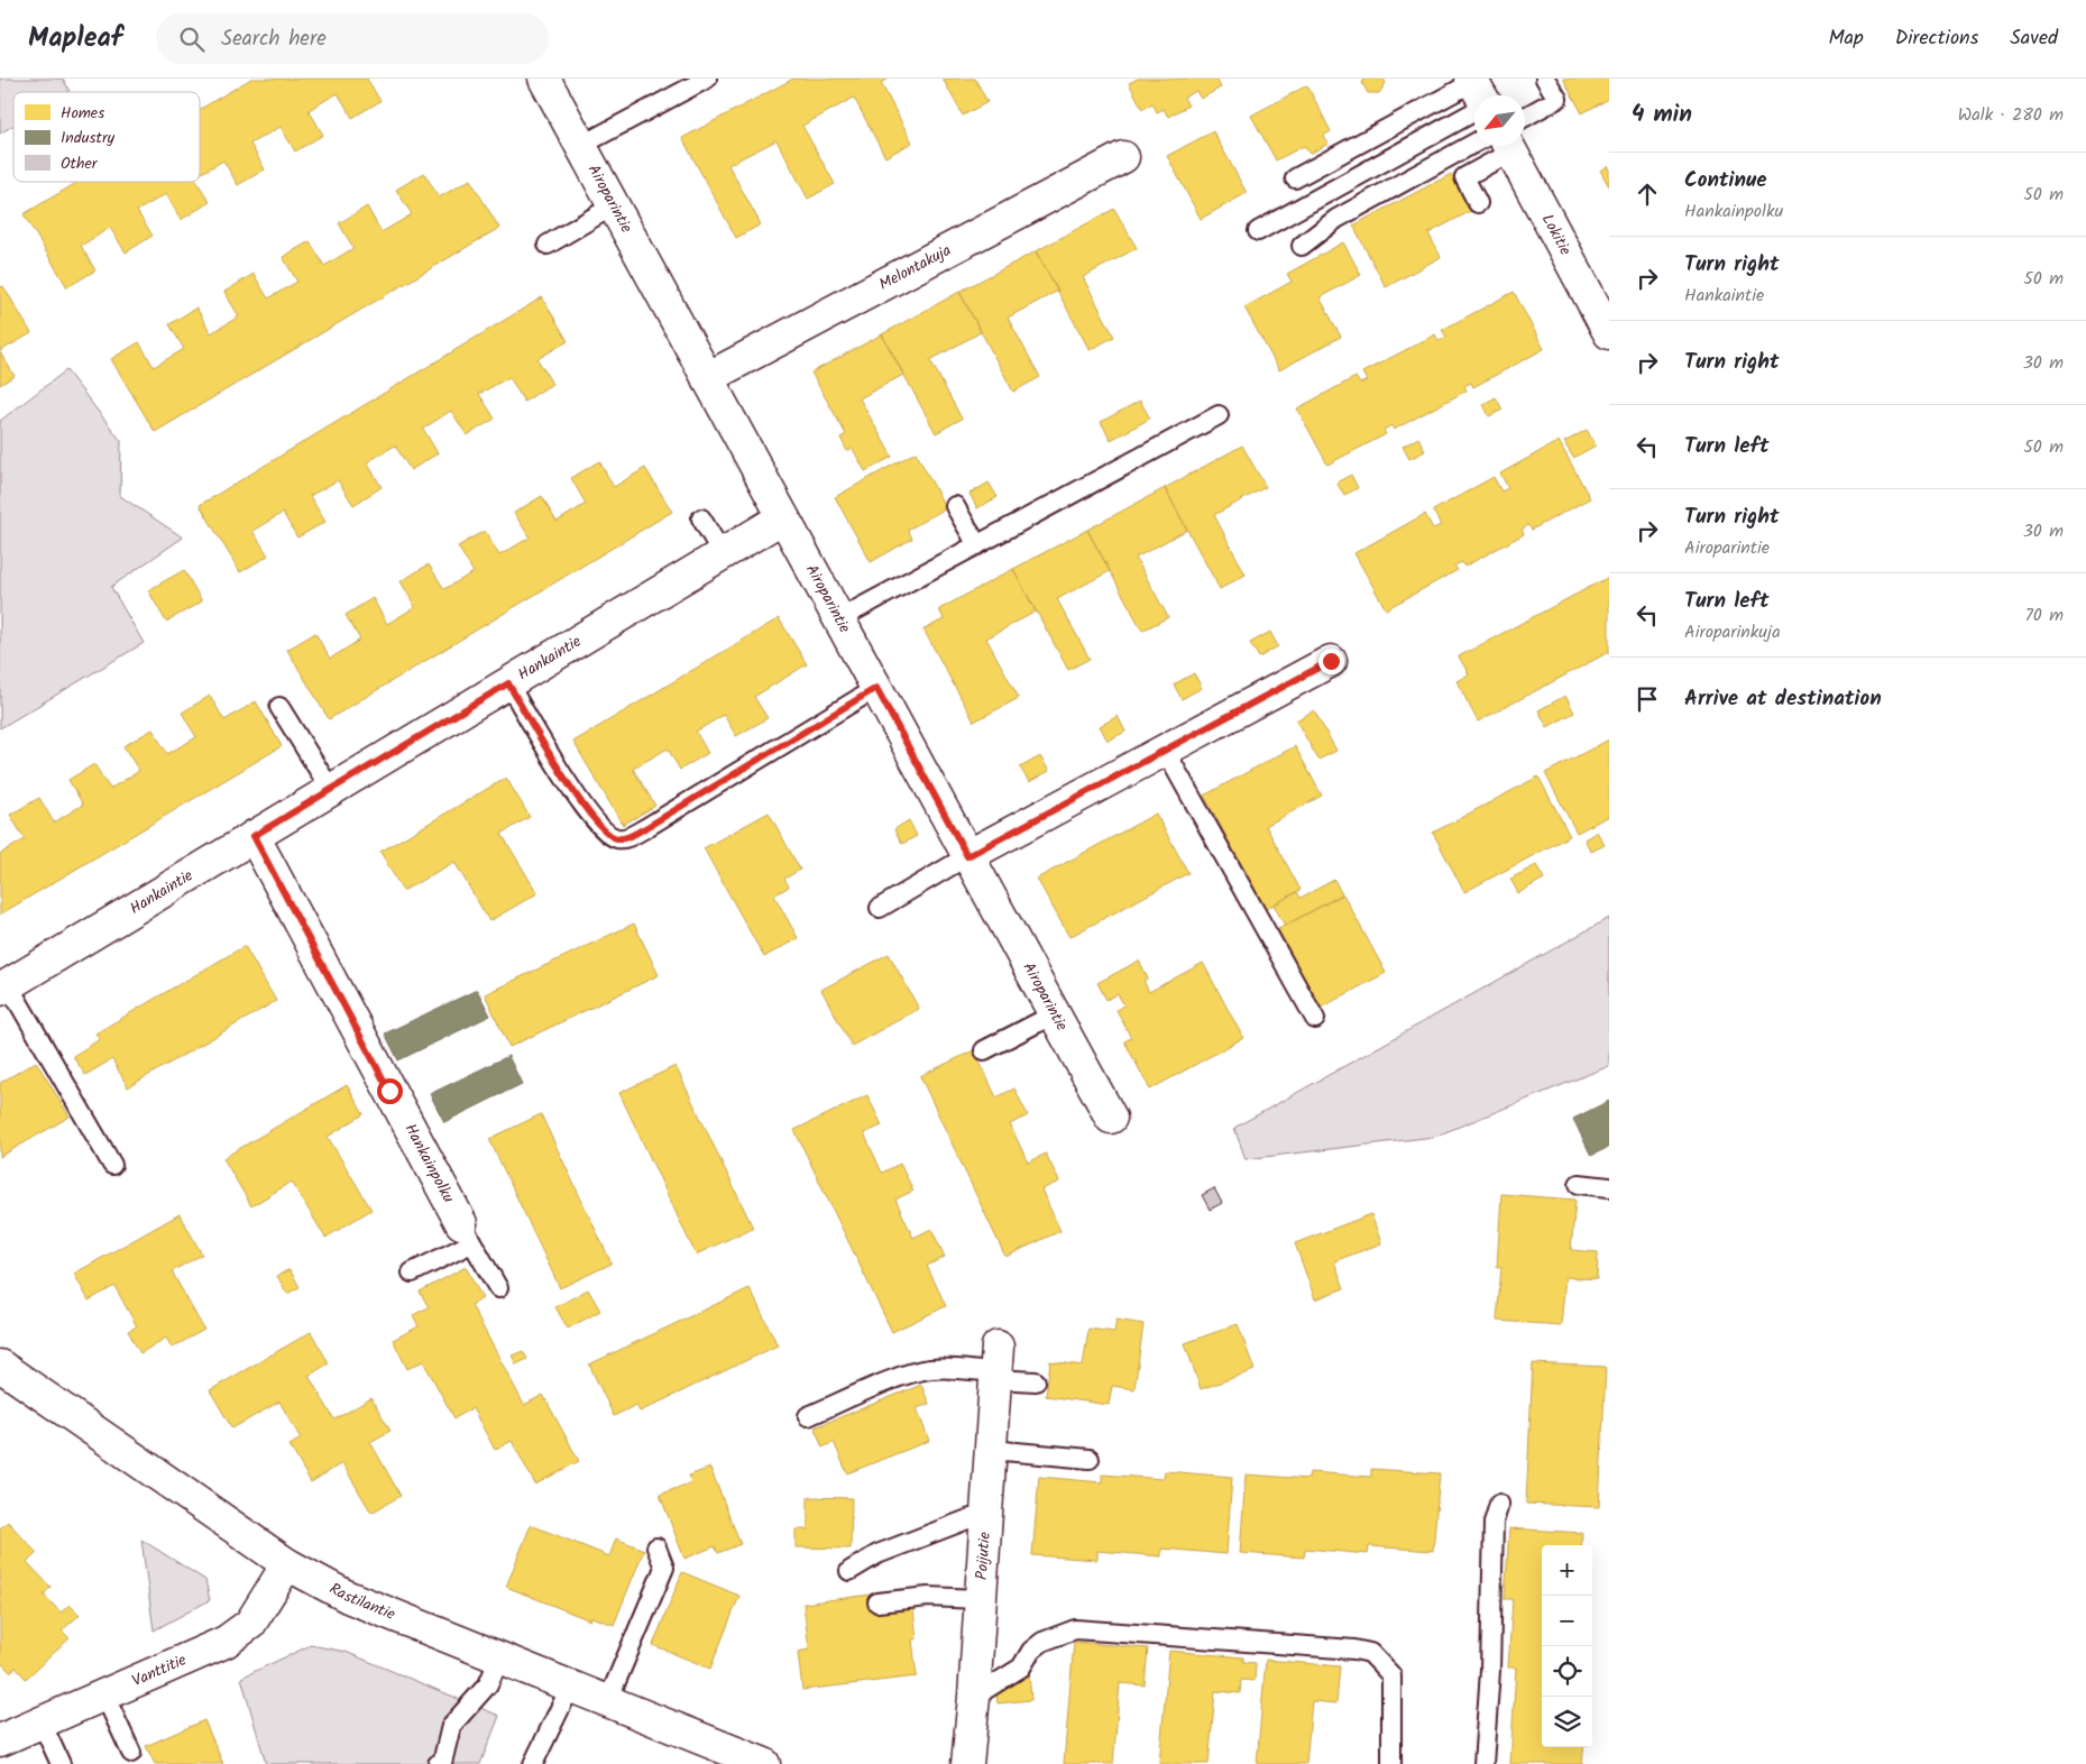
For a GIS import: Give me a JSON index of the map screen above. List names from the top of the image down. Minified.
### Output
{"streets":{"street":["Airoparintie","Lokitie","Melontakuja","Hankaintie","Hankainpolku","Poijutie","Rastilantie","Vanttitie"]},"crossings":[["Airoparintie","Melontakuja"],["Airoparintie","Hankaintie"],["Hankaintie","Hankainpolku"],["Rastilantie","Vanttitie"]],"legend":["Homes","Industry","Other"],"north":"bottom left","page":{"header":"Mapleaf","search":"Search here","nav":["Map","Directions","Saved"],"heading":["4 min","Walk · 280 m"],"list":[["Continue","Hankainpolku","50 m"],["Turn right","Hankaintie","50 m"],["Turn right","30 m"],["Turn left","50 m"],["Turn right","Airoparintie","30 m"],["Turn left","Airoparinkuja","70 m"],"Arrive at destination"],"map_buttons":["+","−"]}}
